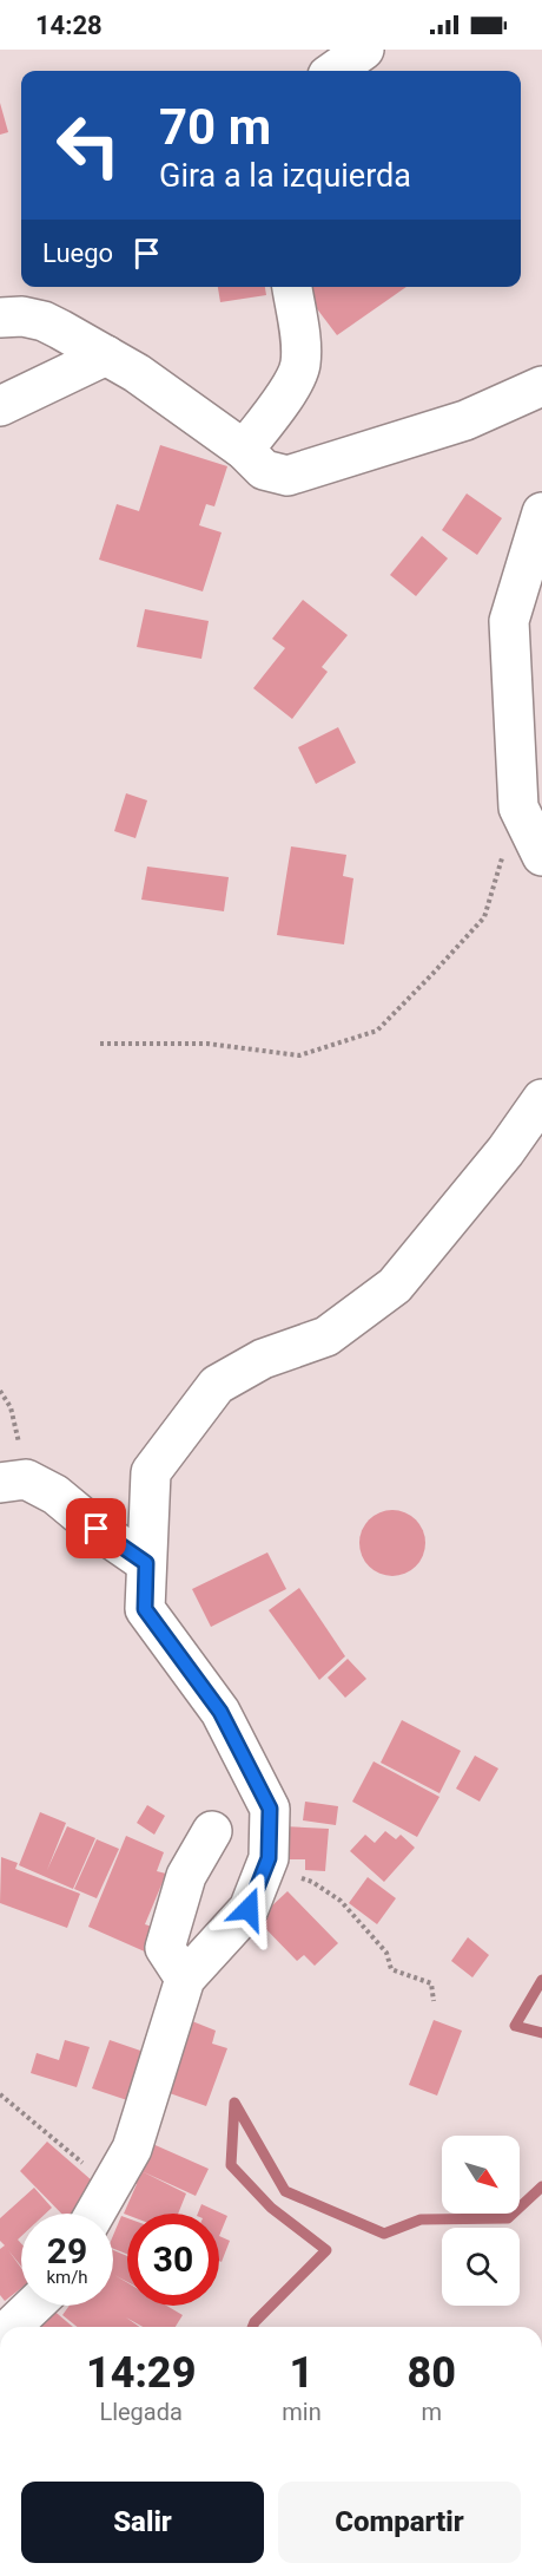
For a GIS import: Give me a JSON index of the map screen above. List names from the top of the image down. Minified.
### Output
{"north":"bottom right","page":{"status":"14:28","turn":["70 m","Gira a la izquierda"],"then":"Luego","speed":"29 km/h","limit":"30","eta":["14:29","Llegada","1","min","80","m"],"buttons":["Salir","Compartir"]}}
